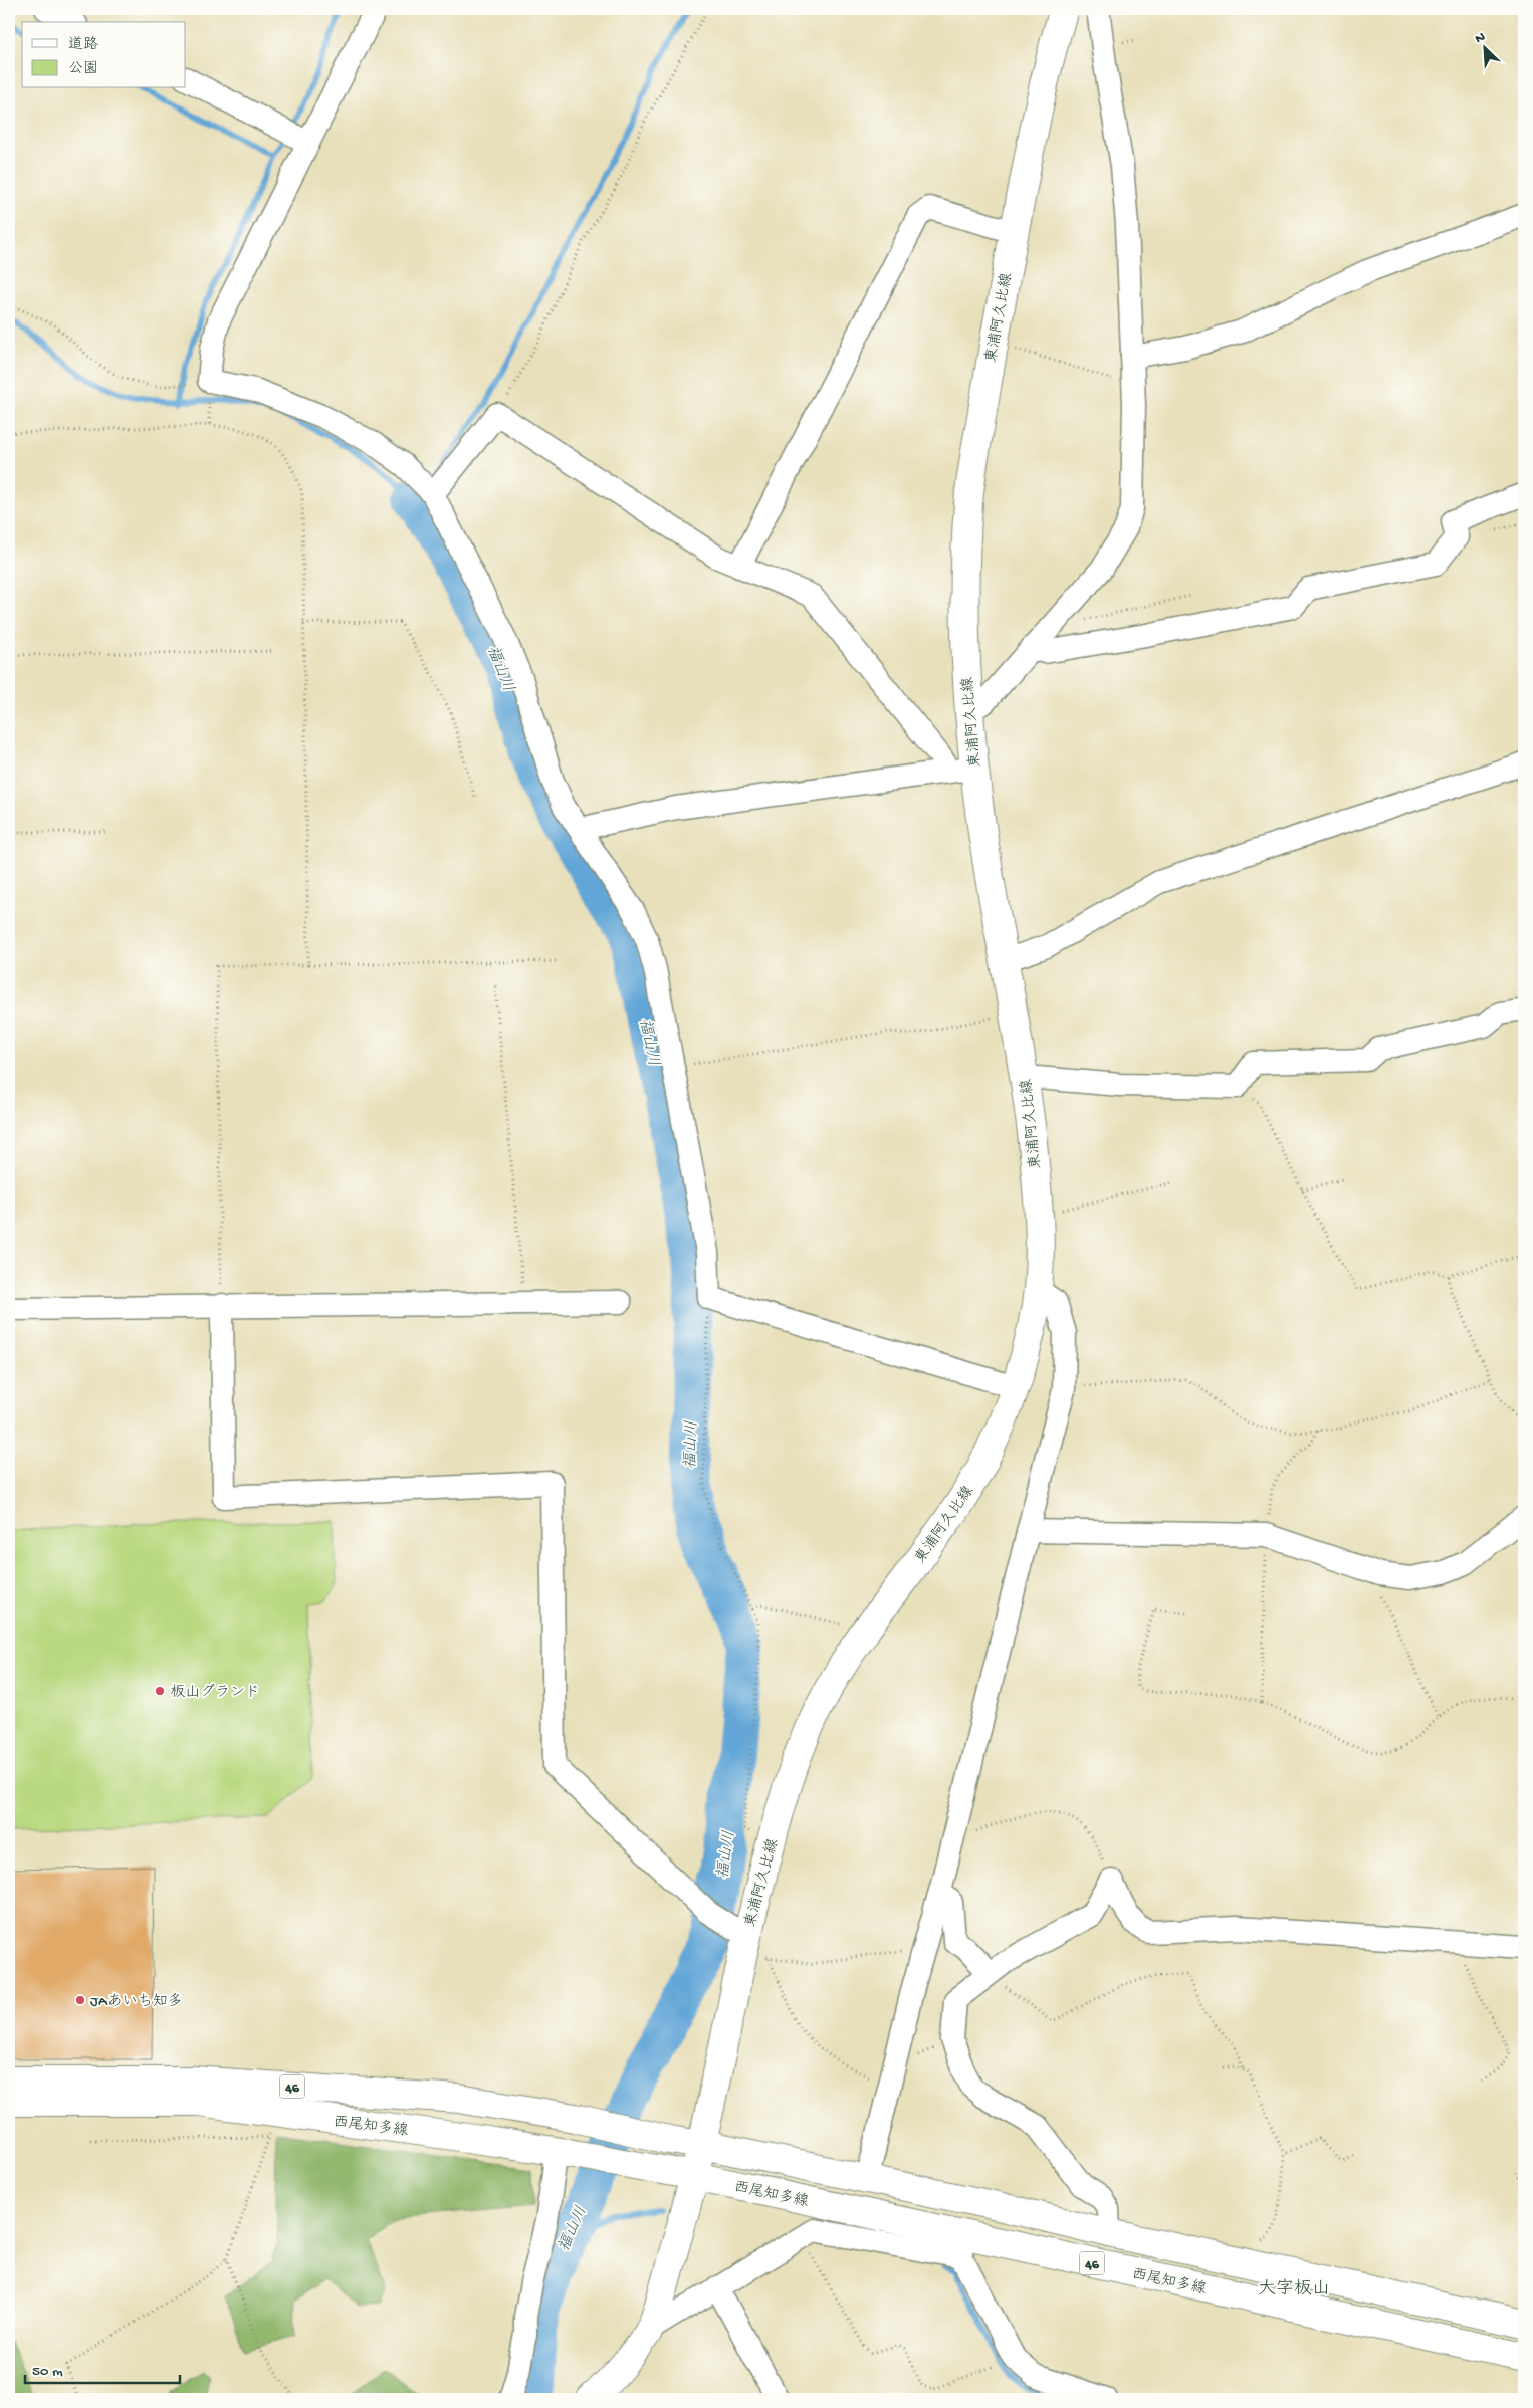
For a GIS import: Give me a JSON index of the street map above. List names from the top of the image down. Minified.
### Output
{"streets":{"main road":["東浦阿久比線","46","西尾知多線"]},"crossings":[["東浦阿久比線","西尾知多線"]],"districts":["大字板山"],"water":["福山川"],"places":["板山グランド","JAあいち知多"],"legend":["道路","公園"],"scale_bar":"50 m","north":"top left"}
